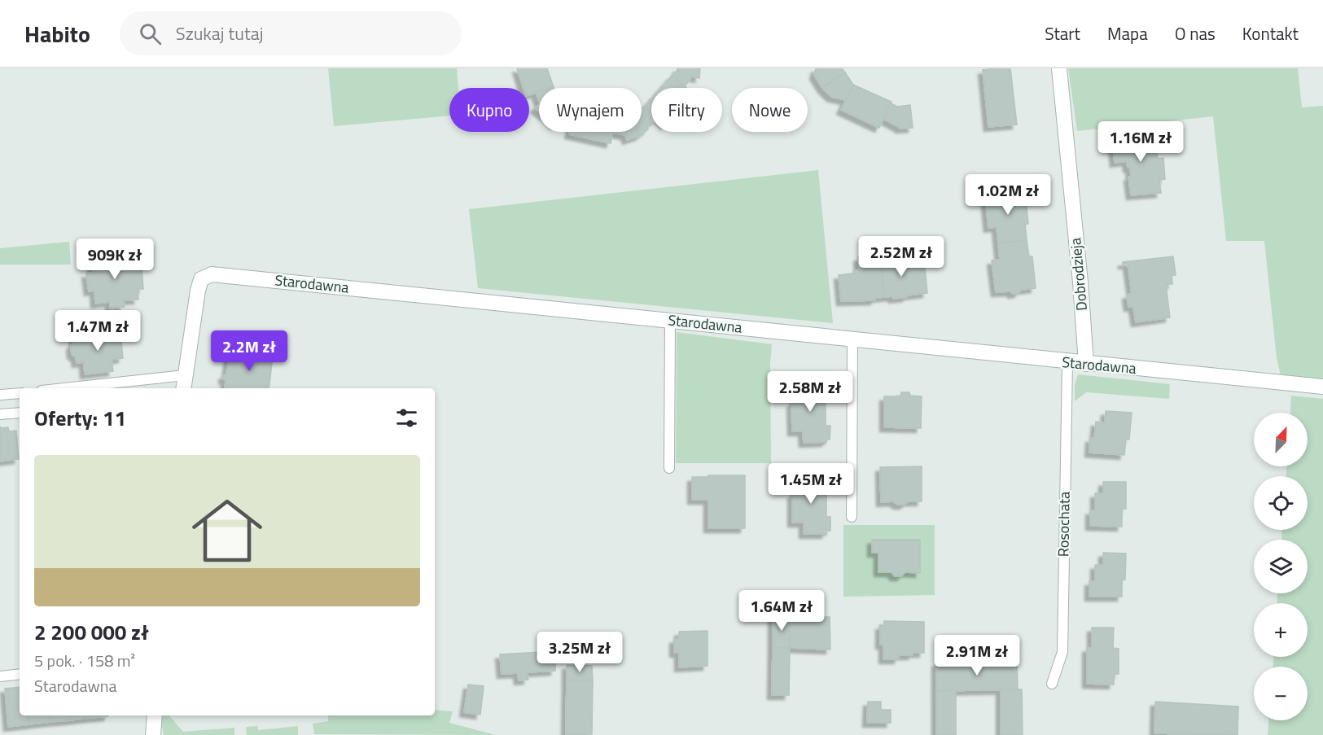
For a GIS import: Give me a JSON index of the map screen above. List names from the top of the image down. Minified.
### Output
{"streets":{"street":["Dobrodzieja","Starodawna"],"lane":["Rosochata"]},"crossings":[["Dobrodzieja","Starodawna"],["Starodawna","Rosochata"]],"north":"top right","page":{"header":"Habito","search":"Szukaj tutaj","nav":["Start","Mapa","O nas","Kontakt"],"chip":["Kupno","Wynajem","Filtry","Nowe"],"price":["1.16M zł","1.02M zł","2.52M zł","909K zł","1.47M zł","2.2M zł","2.58M zł","1.45M zł","1.64M zł","3.25M zł","2.91M zł"],"heading":"Oferty: 11","map_buttons":["+","−"],"list":[{"name":"2 200 000 zł","note":"5 pok. · 158 m² · Starodawna"}]}}
